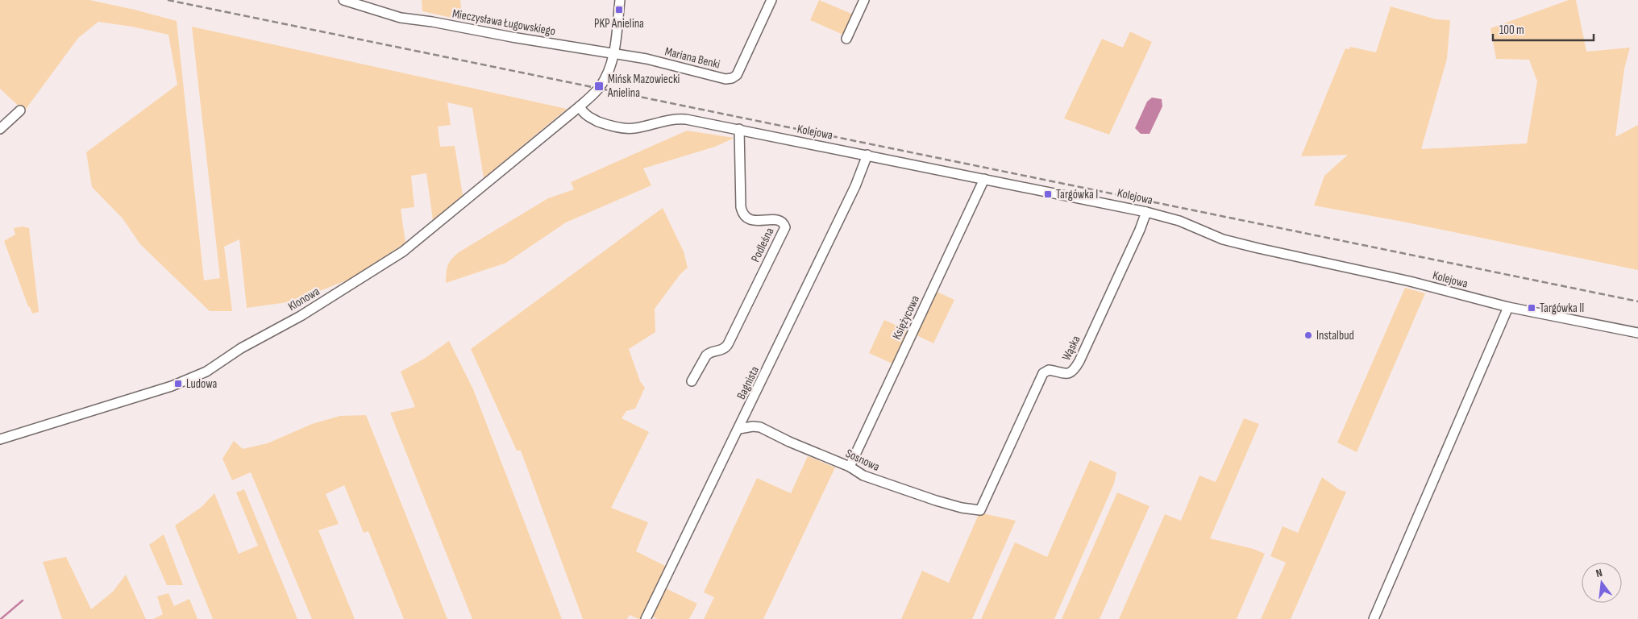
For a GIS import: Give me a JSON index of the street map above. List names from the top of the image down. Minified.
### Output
{"streets":{"street":["Mieczysława Ługowskiego","Mariana Benki","Kolejowa","Podleśna","Klonowa","Księżycowa","Wąska","Bagnista","Sosnowa"]},"crossings":[["Mieczysława Ługowskiego","Mariana Benki"],["Mieczysława Ługowskiego","Klonowa"],["Mariana Benki","Klonowa"],["Kolejowa","Podleśna"],["Kolejowa","Klonowa"],["Kolejowa","Księżycowa"],["Kolejowa","Wąska"],["Kolejowa","Bagnista"],["Księżycowa","Sosnowa"],["Wąska","Sosnowa"],["Bagnista","Sosnowa"]],"places":{"transit":["PKP Anielina","Mińsk Mazowiecki Anielina","Targówka I","Targówka II","Ludowa"],"other":["Instalbud"]},"scale_bar":"100 m","north":"top"}
